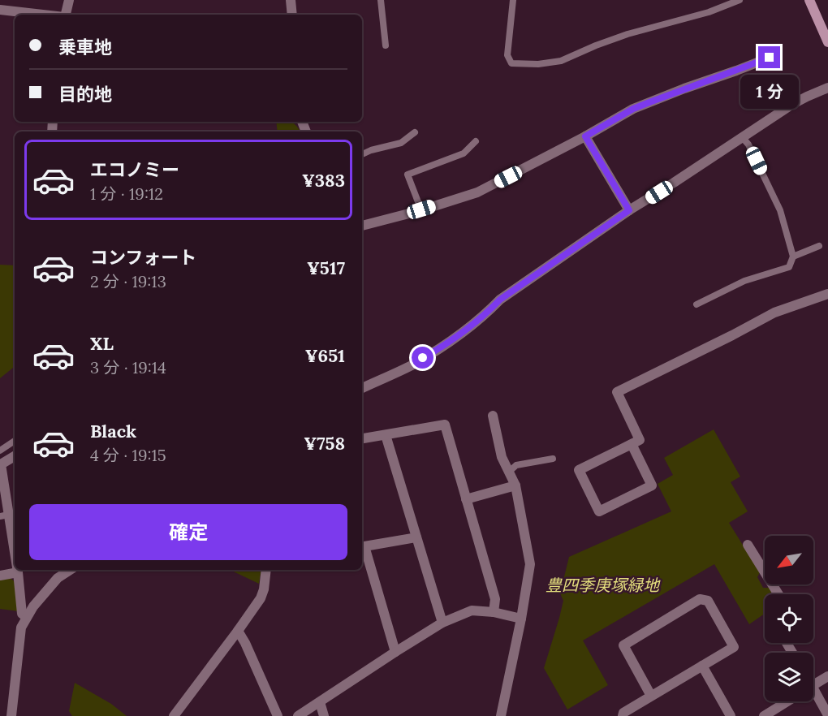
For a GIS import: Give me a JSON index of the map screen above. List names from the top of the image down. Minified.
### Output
{"parks":["豊四季庚塚緑地"],"north":"bottom left","page":{"banner":["乗車地","目的地"],"bubble":"1 分","list":[{"name":"エコノミー","note":"1 分 · 19:12","value":"¥383"},{"name":"コンフォート","note":"2 分 · 19:13","value":"¥517"},{"name":"XL","note":"3 分 · 19:14","value":"¥651"},{"name":"Black","note":"4 分 · 19:15","value":"¥758"}],"buttons":"確定"}}
